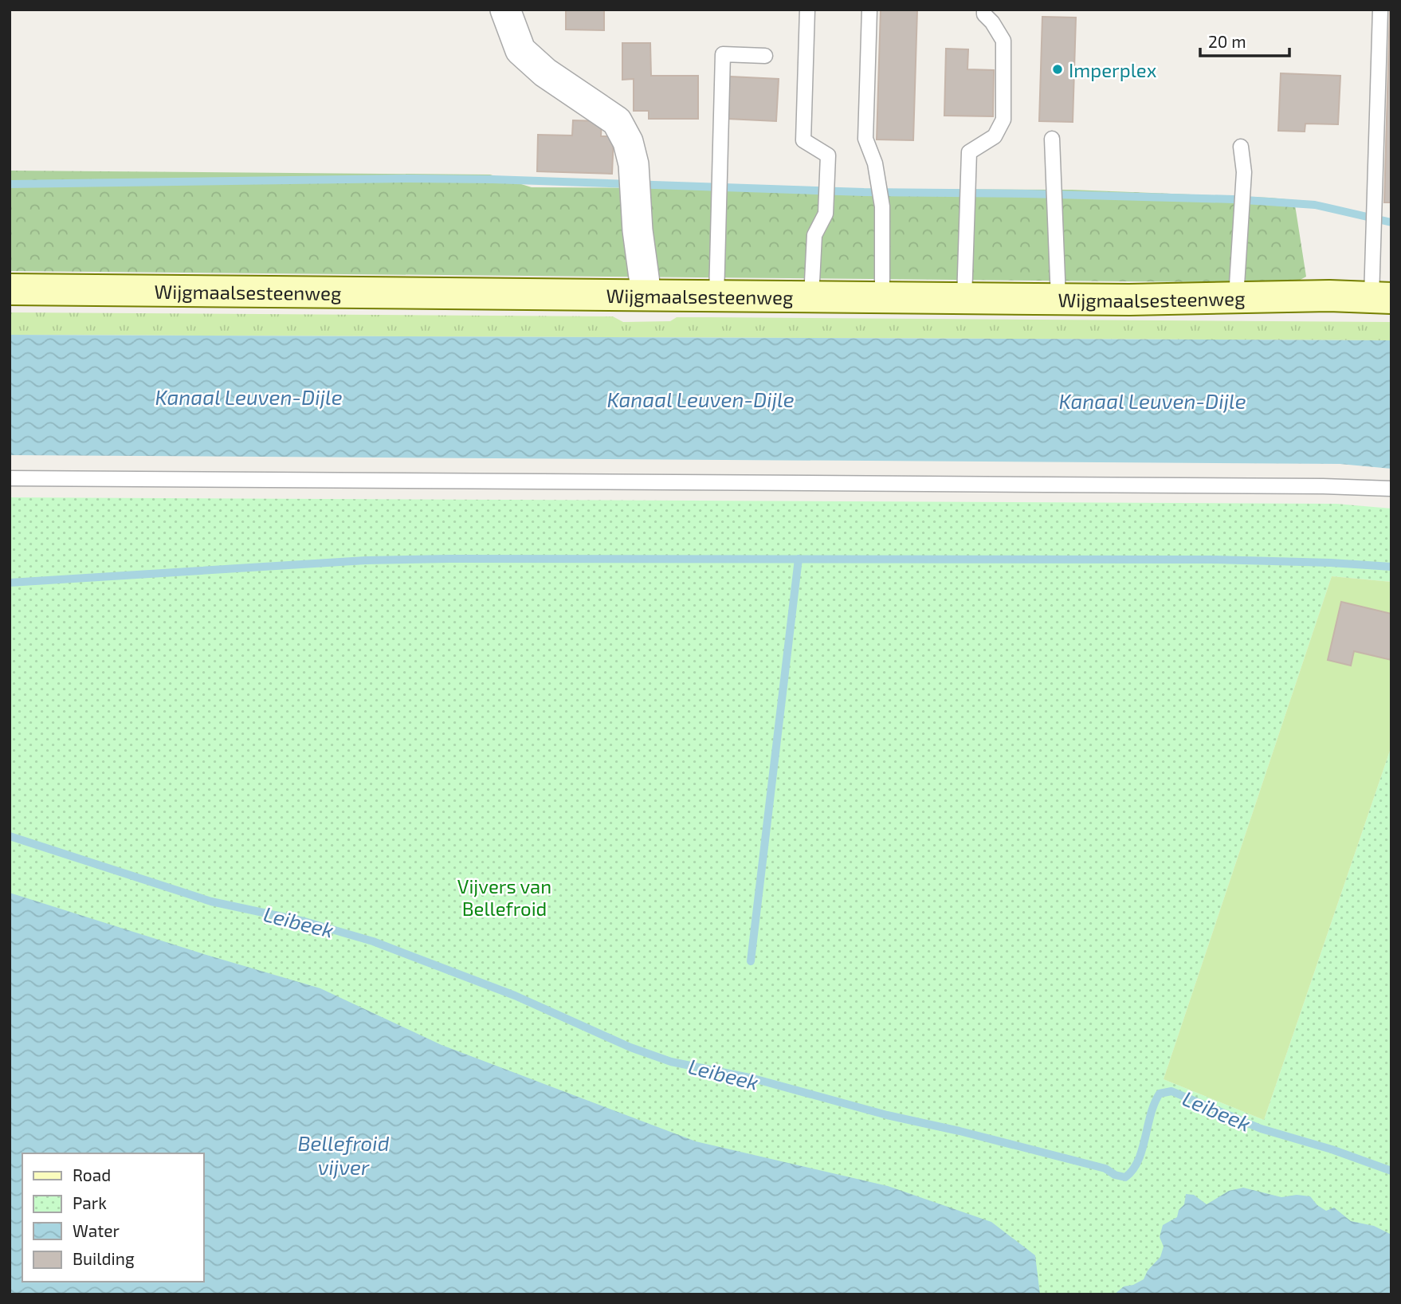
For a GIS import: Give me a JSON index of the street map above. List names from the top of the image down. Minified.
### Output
{"streets":{"street":["Wijgmaalsesteenweg"]},"water":["Kanaal Leuven-Dijle","Leibeek","Bellefroid vijver"],"parks":["Vijvers van Bellefroid"],"places":["Imperplex"],"legend":["Road","Park","Water","Building"],"scale_bar":"20 m"}
